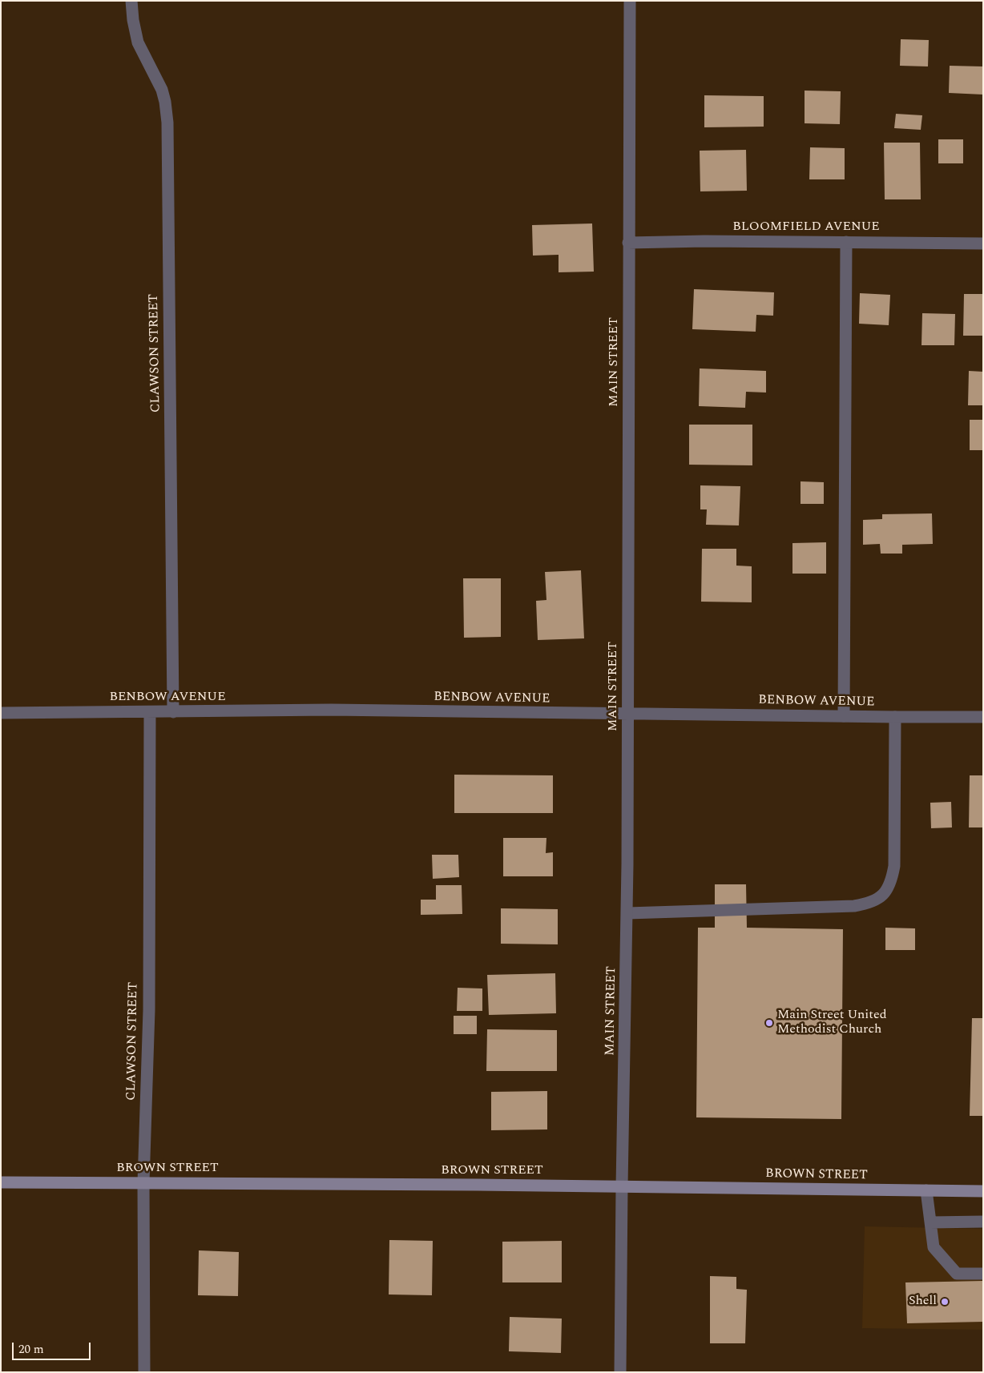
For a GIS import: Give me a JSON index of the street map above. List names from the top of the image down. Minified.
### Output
{"streets":{"street":["BLOOMFIELD AVENUE","CLAWSON STREET","MAIN STREET","BENBOW AVENUE","BROWN STREET"]},"crossings":[["BLOOMFIELD AVENUE","MAIN STREET"],["CLAWSON STREET","BENBOW AVENUE"],["CLAWSON STREET","BROWN STREET"],["MAIN STREET","BENBOW AVENUE"],["MAIN STREET","BROWN STREET"]],"places":["Main Street United Methodist Church","Shell"],"scale_bar":"20 m"}
